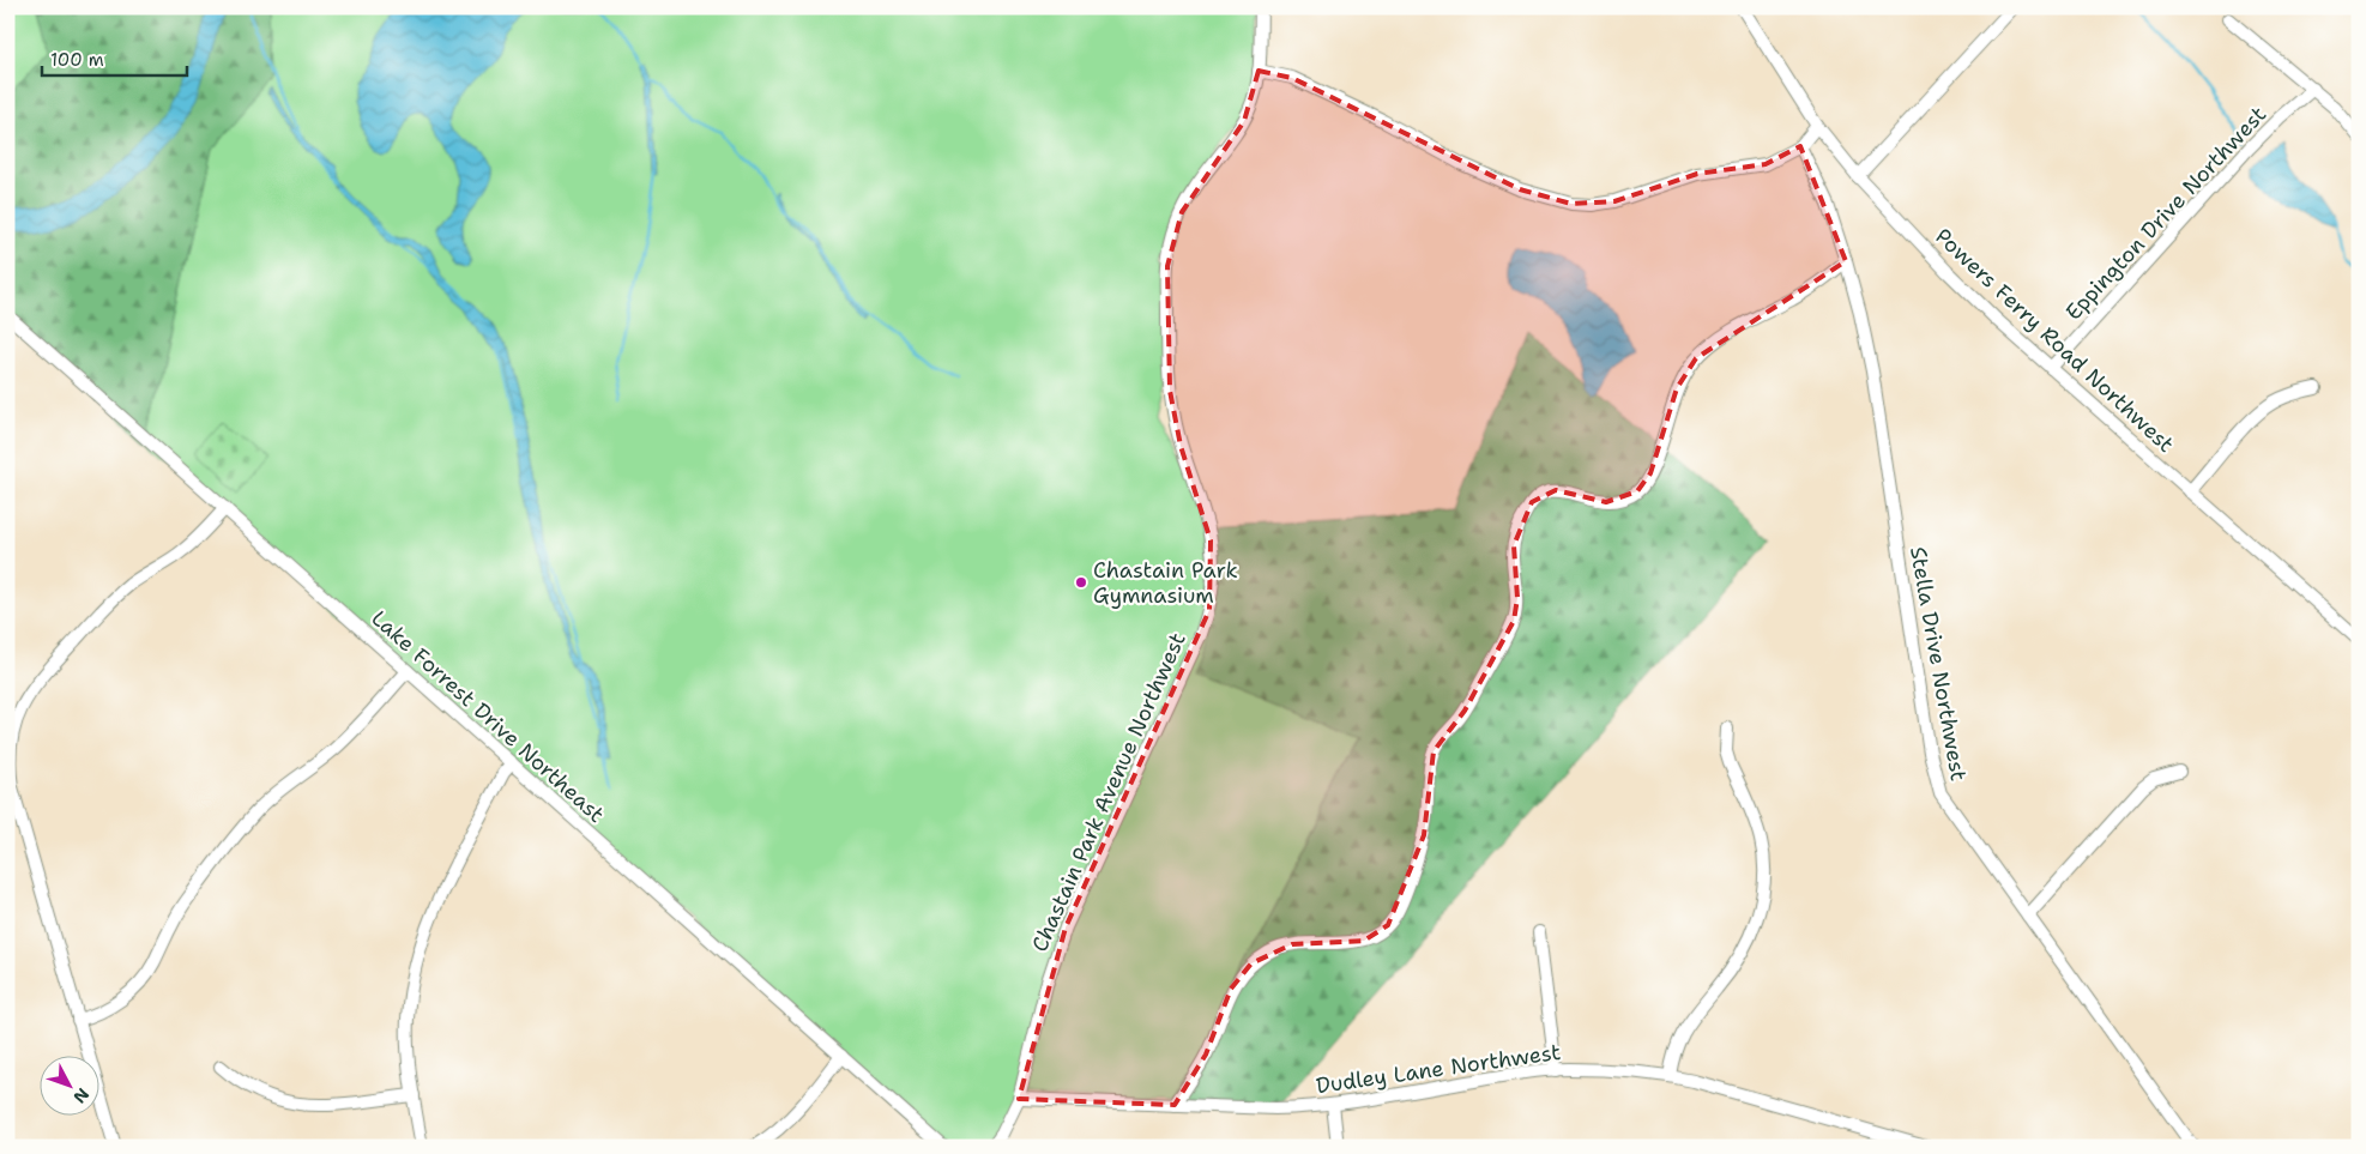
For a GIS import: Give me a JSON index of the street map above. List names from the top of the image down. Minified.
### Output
{"streets":{"street":["Eppington Drive Northwest","Powers Ferry Road Northwest","Stella Drive Northwest","Lake Forrest Drive Northeast","Chastain Park Avenue Northwest","Dudley Lane Northwest"]},"crossings":[["Eppington Drive Northwest","Powers Ferry Road Northwest"],["Chastain Park Avenue Northwest","Dudley Lane Northwest"]],"places":["Chastain Park Gymnasium"],"scale_bar":"100 m","north":"bottom right"}
